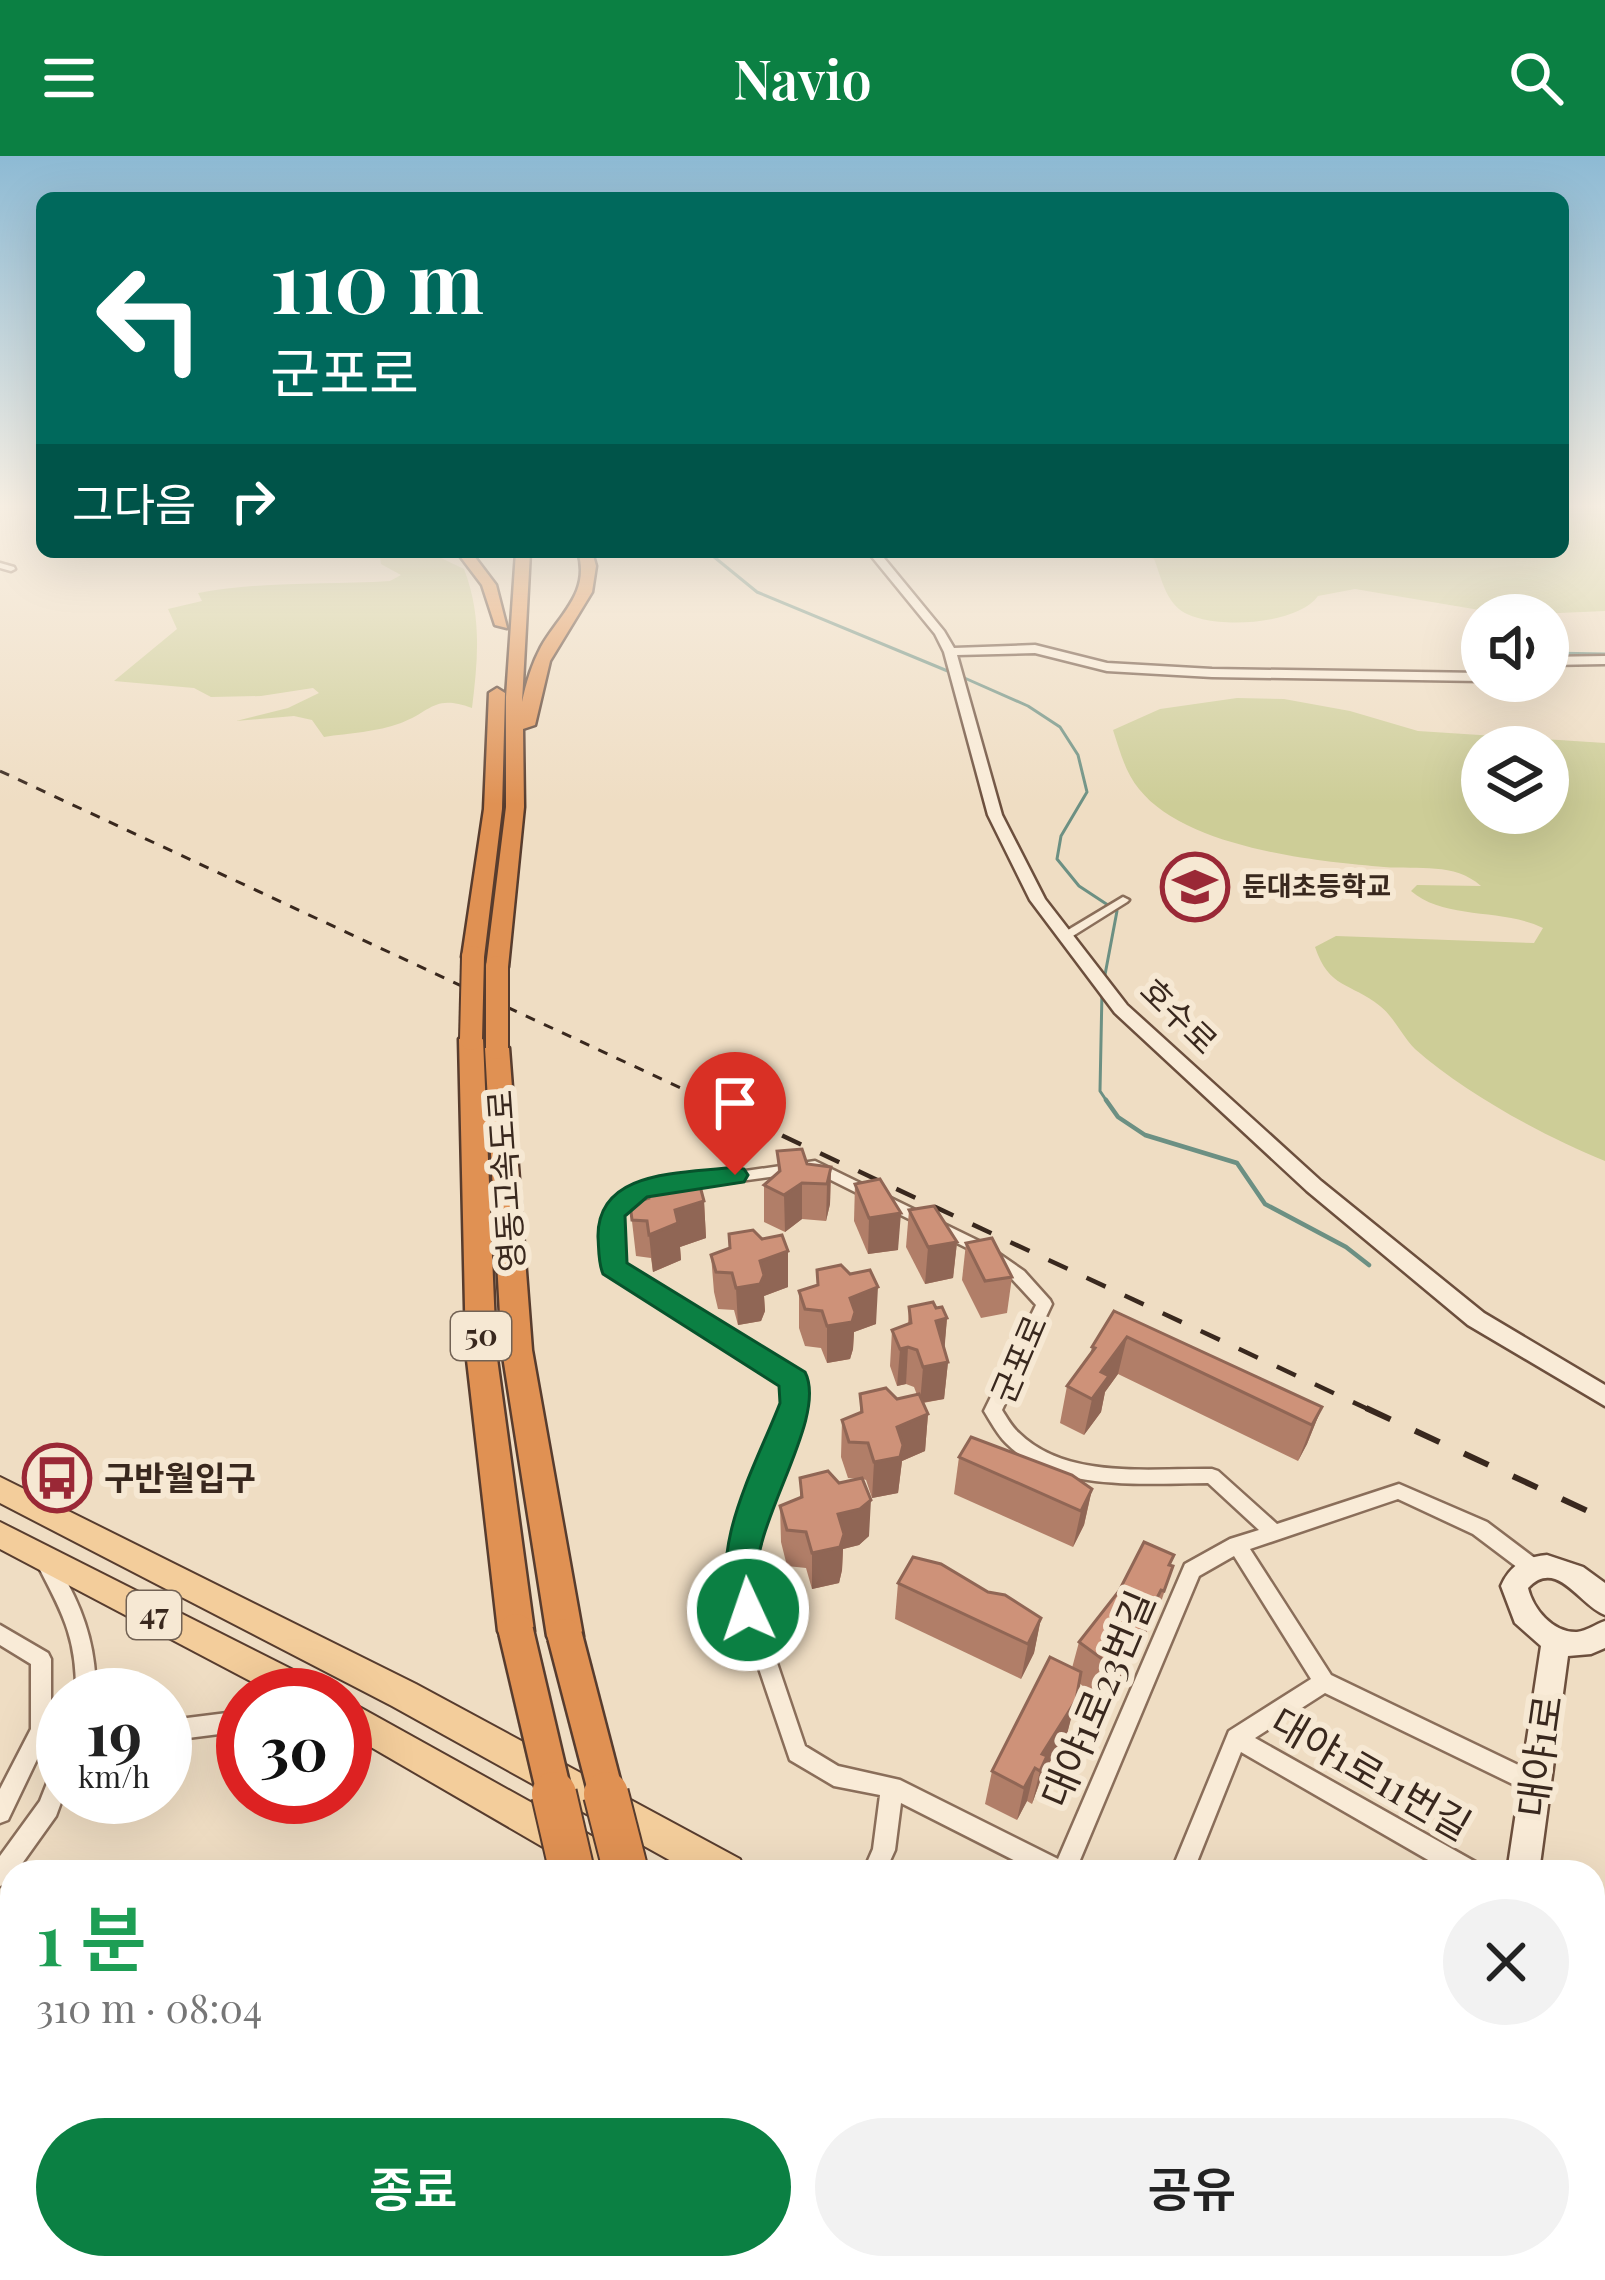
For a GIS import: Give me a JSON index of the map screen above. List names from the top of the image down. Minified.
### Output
{"streets":{"highway":["영동고속도로","50"],"main road":["47"],"street":["호수로","군포로","대야1로23번길","대야1로","대야1로11번길"]},"crossings":[["군포로","대야1로23번길"]],"places":{"school or university":["둔대초등학교"],"bus stop":["구반월입구"]},"page":{"header":"Navio","turn":["110 m","군포로"],"then":"그다음","speed":"19 km/h","limit":"30","heading":["1 분","310 m · 08:04"],"buttons":["종료","공유"]}}
